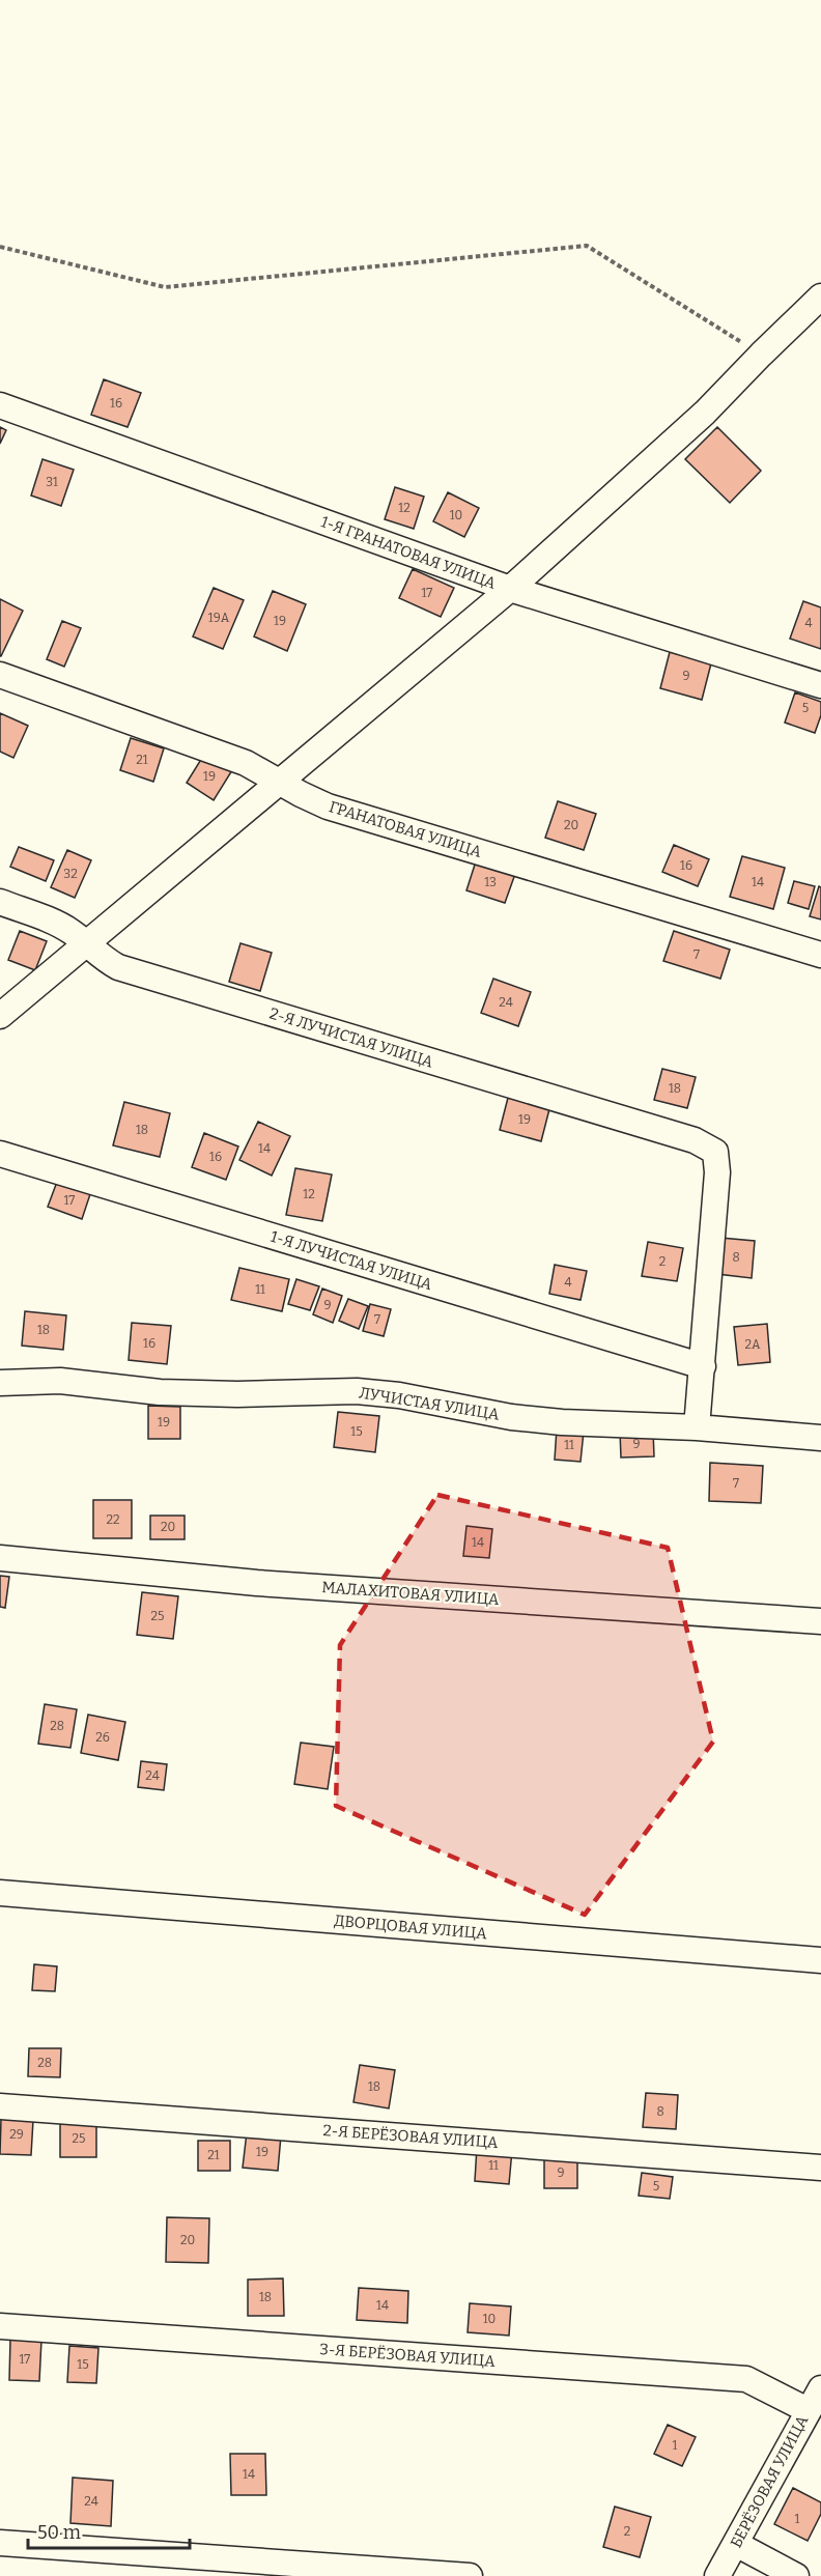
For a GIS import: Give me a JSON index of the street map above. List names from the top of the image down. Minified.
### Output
{"streets":{"street":["1-Я ГРАНАТОВАЯ УЛИЦА","ГРАНАТОВАЯ УЛИЦА","2-Я ЛУЧИСТАЯ УЛИЦА","1-Я ЛУЧИСТАЯ УЛИЦА","ЛУЧИСТАЯ УЛИЦА","МАЛАХИТОВАЯ УЛИЦА","ДВОРЦОВАЯ УЛИЦА","2-Я БЕРЁЗОВАЯ УЛИЦА","3-Я БЕРЁЗОВАЯ УЛИЦА","БЕРЁЗОВАЯ УЛИЦА"]},"crossings":[["2-Я ЛУЧИСТАЯ УЛИЦА","1-Я ЛУЧИСТАЯ УЛИЦА"],["3-Я БЕРЁЗОВАЯ УЛИЦА","БЕРЁЗОВАЯ УЛИЦА"]],"house_numbers":["16","31","12","10","17","19А","19","4","9","5","21","19","20","16","32","13","14","7","24","18","19","18","14","16","12","17","8","2","4","11","9","7","18","16","2А","19","15","9","11","7","22","20","14","25","28","26","24","28","18","8","29","25","19","21","11","9","5","20","18","14","10","17","15","1","14","24","1","2"],"scale_bar":"50 m"}
